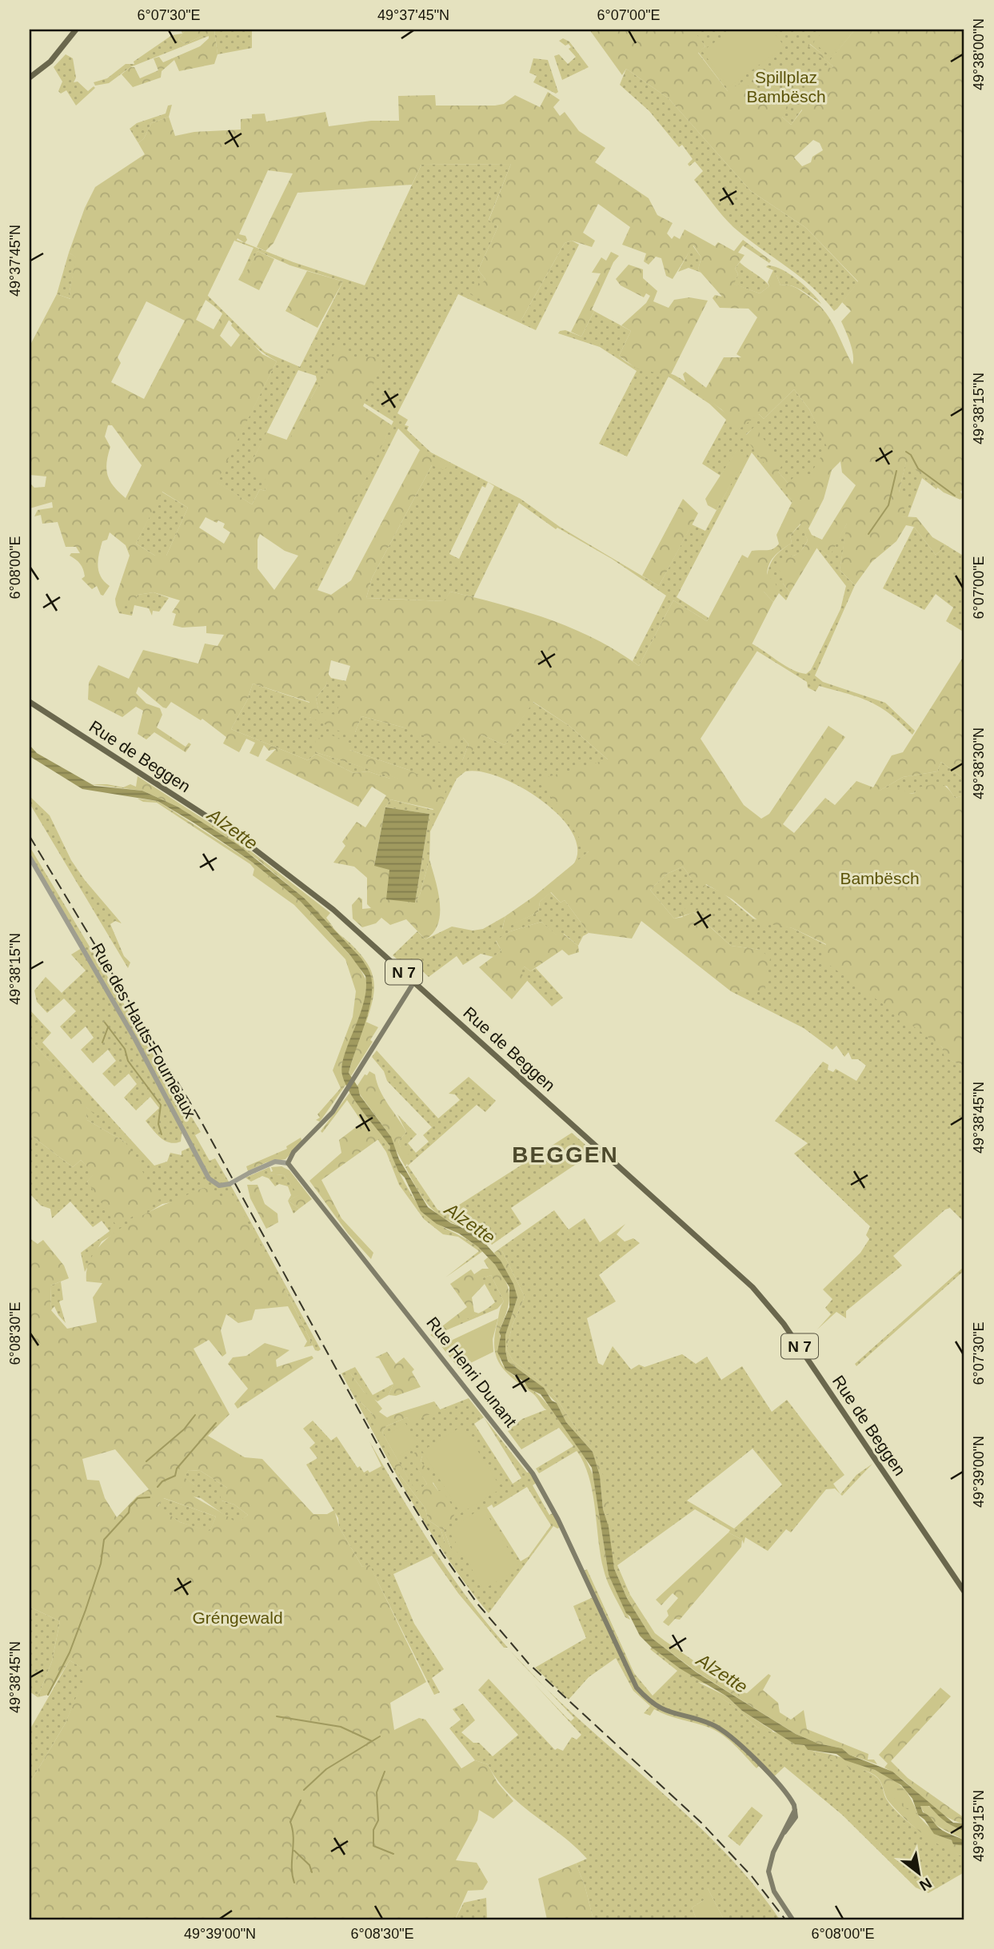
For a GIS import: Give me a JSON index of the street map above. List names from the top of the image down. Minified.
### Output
{"streets":{"main road":["Rue de Beggen","N 7","Rue Henri Dunant"],"street":["Rue des Hauts-Fourneaux"]},"crossings":[["Rue des Hauts-Fourneaux","Rue Henri Dunant"]],"districts":["BEGGEN"],"water":["Alzette"],"parks":["Spillplaz Bambësch","Bambësch","Gréngewald"],"north":"bottom right","coordinates":["6°07'30\"E","49°37'45\"N","6°07'00\"E","49°38'00\"N","49°38'15\"N","6°08'00\"E","49°38'30\"N","49°38'45\"N","6°08'30\"E","49°39'00\"N","49°39'15\"N"]}
